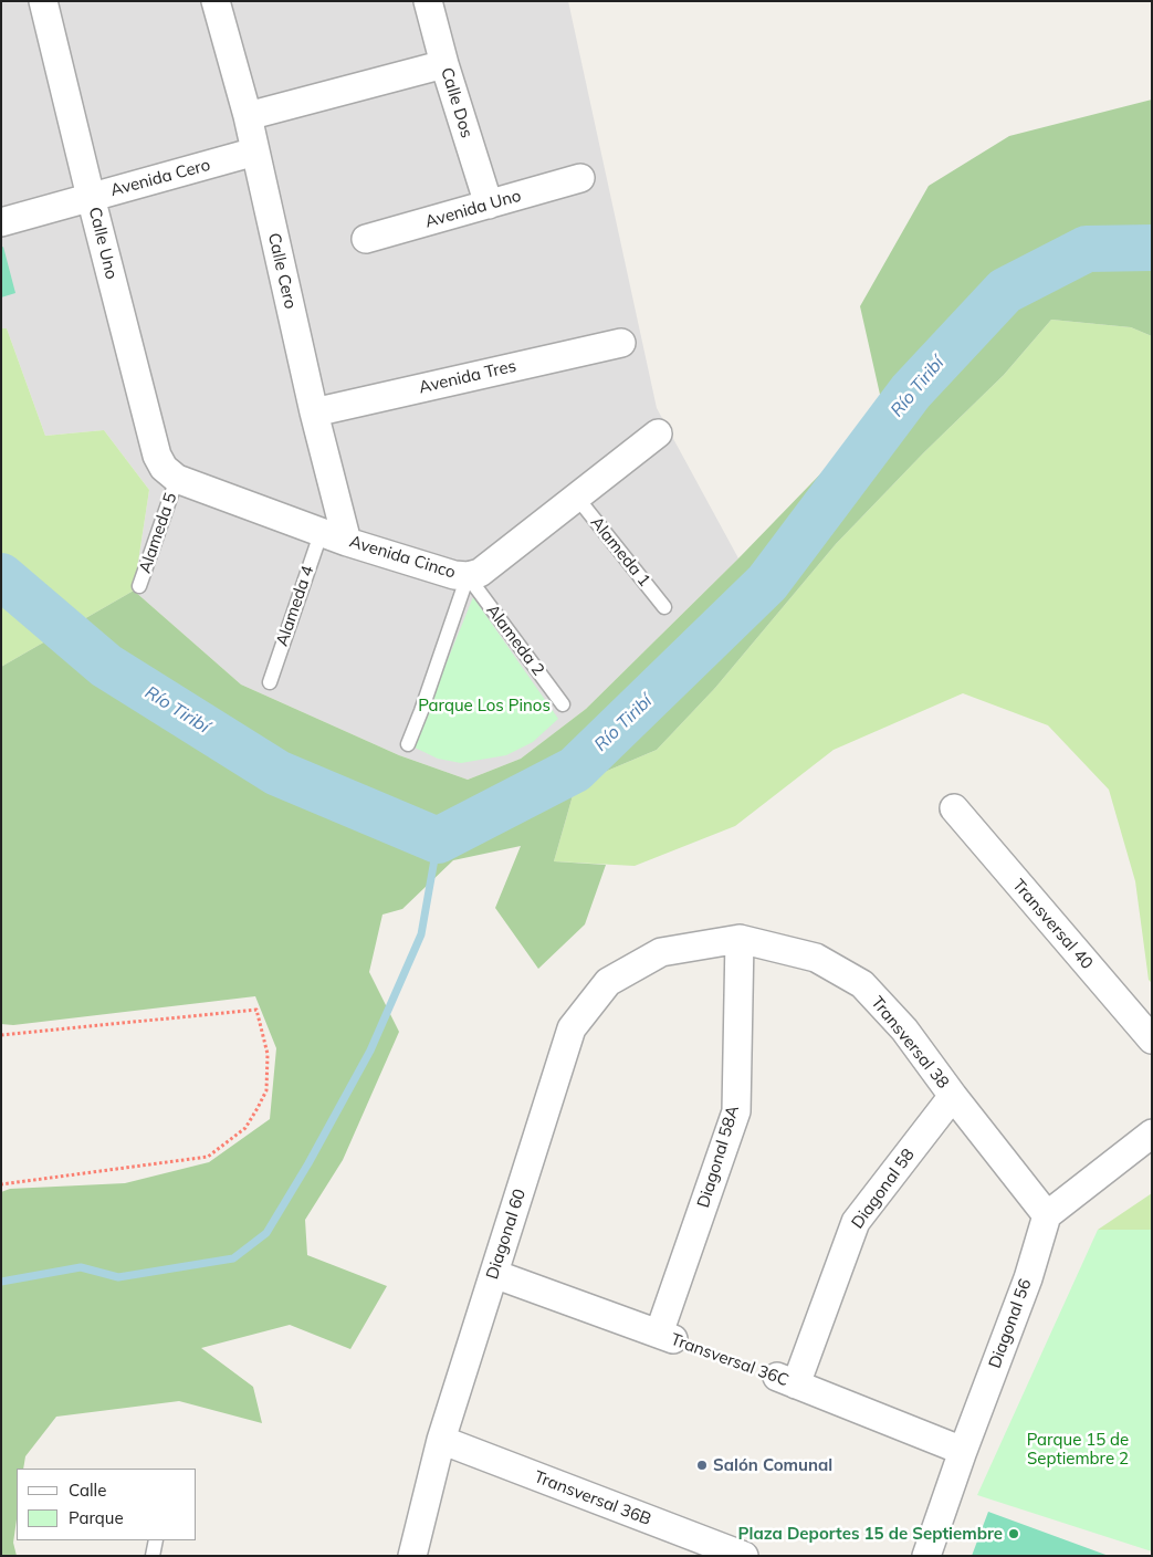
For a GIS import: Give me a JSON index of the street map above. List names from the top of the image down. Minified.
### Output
{"streets":{"street":["Calle Dos","Avenida Cero","Avenida Uno","Calle Uno","Calle Cero","Avenida Tres","Avenida Cinco","Transversal 40","Transversal 38","Diagonal 58A","Diagonal 58","Diagonal 60","Diagonal 56","Transversal 36C","Transversal 36B"],"lane":["Alameda 5","Alameda 1","Alameda 4","Alameda 2"]},"crossings":[["Calle Dos","Avenida Uno"],["Avenida Cero","Calle Uno"],["Avenida Cero","Calle Cero"],["Calle Uno","Alameda 5"],["Calle Uno","Avenida Cinco"],["Calle Cero","Avenida Tres"],["Calle Cero","Avenida Cinco"],["Alameda 5","Avenida Cinco"],["Alameda 1","Avenida Cinco"],["Avenida Cinco","Alameda 4"],["Avenida Cinco","Alameda 2"],["Transversal 38","Diagonal 58A"],["Transversal 38","Diagonal 58"],["Transversal 38","Diagonal 60"],["Transversal 38","Diagonal 56"],["Diagonal 58A","Transversal 36C"],["Diagonal 58","Transversal 36C"],["Diagonal 60","Transversal 36C"],["Diagonal 60","Transversal 36B"],["Diagonal 56","Transversal 36C"]],"water":["Río Tiribí"],"parks":["Parque Los Pinos","Parque 15 de Septiembre 2"],"places":["Salón Comunal","Plaza Deportes 15 de Septiembre"],"legend":["Calle","Parque"]}
